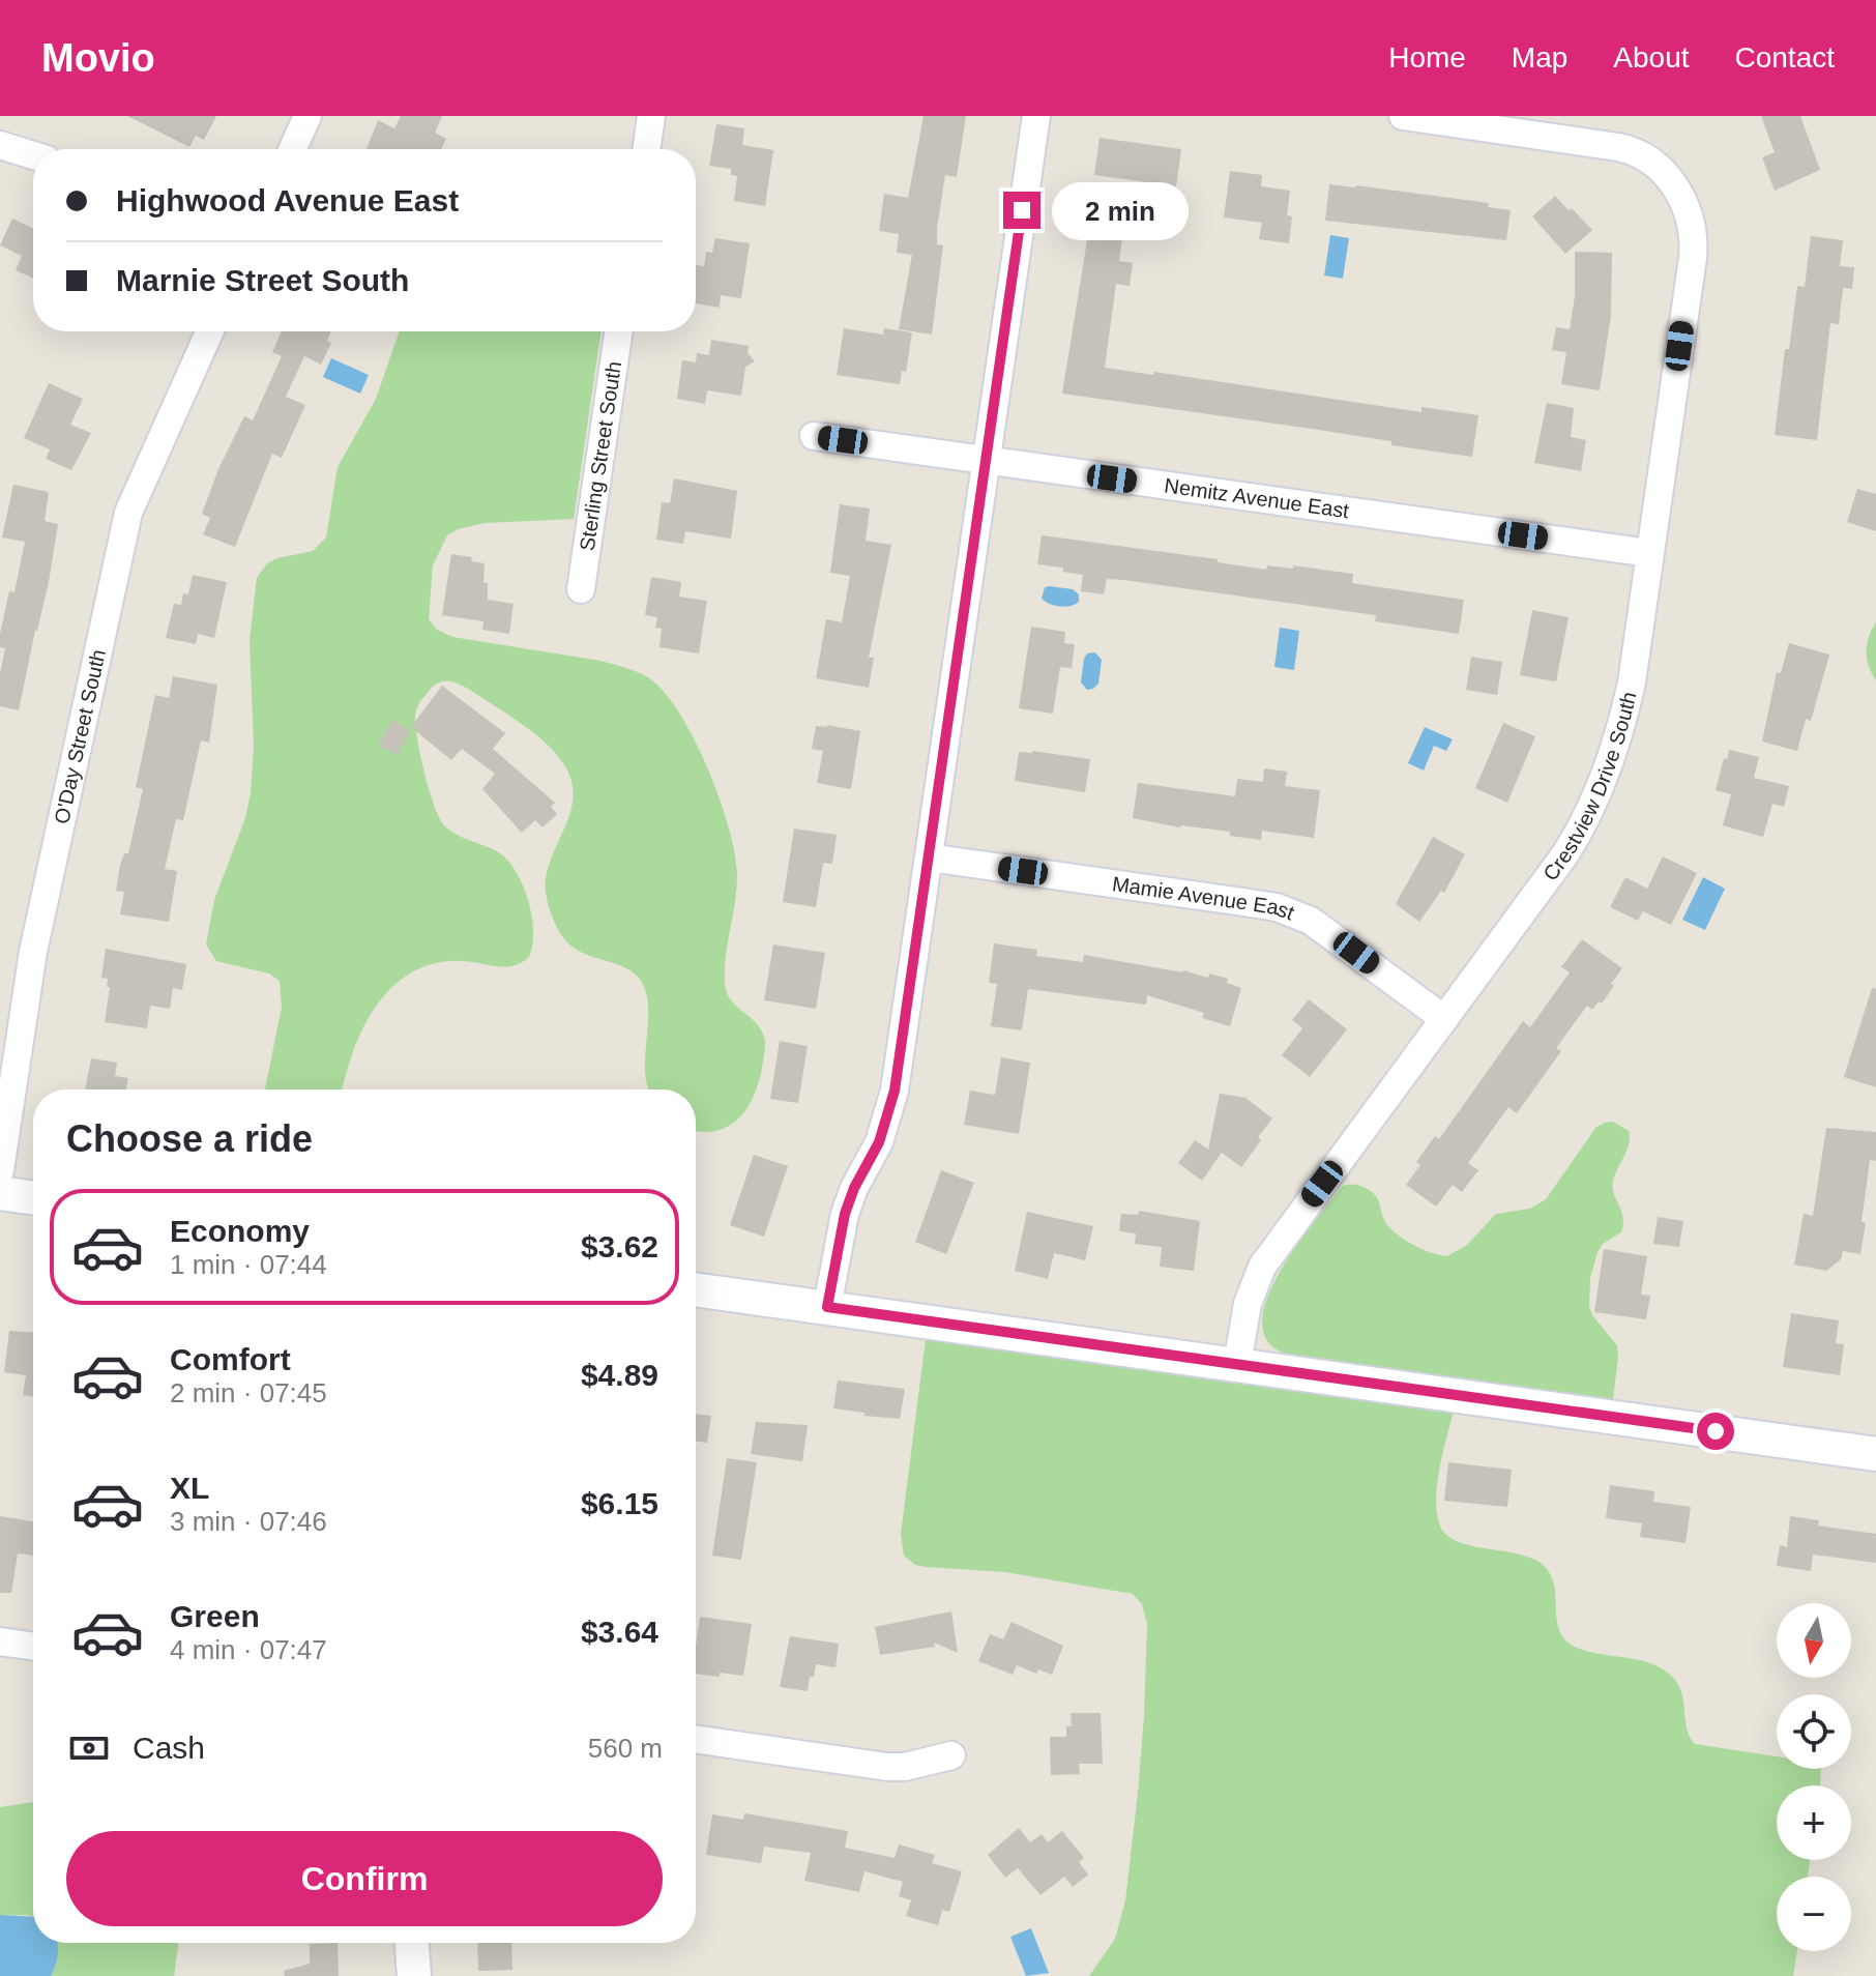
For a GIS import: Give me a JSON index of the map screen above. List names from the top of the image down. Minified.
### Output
{"streets":{"street":["Sterling Street South","Nemitz Avenue East","O'Day Street South","Crestview Drive South","Mamie Avenue East"]},"crossings":[["Nemitz Avenue East","Crestview Drive South"],["Crestview Drive South","Mamie Avenue East"]],"north":"bottom","page":{"header":"Movio","nav":["Home","Map","About","Contact"],"banner":["Highwood Avenue East","Marnie Street South"],"bubble":"2 min","heading":"Choose a ride","list":[{"name":"Economy","note":"1 min · 07:44","value":"$3.62"},{"name":"Comfort","note":"2 min · 07:45","value":"$4.89"},{"name":"XL","note":"3 min · 07:46","value":"$6.15"},{"name":"Green","note":"4 min · 07:47","value":"$3.64"}],"map_buttons":["+","−"],"pay":["Cash","560 m"],"buttons":"Confirm"}}
